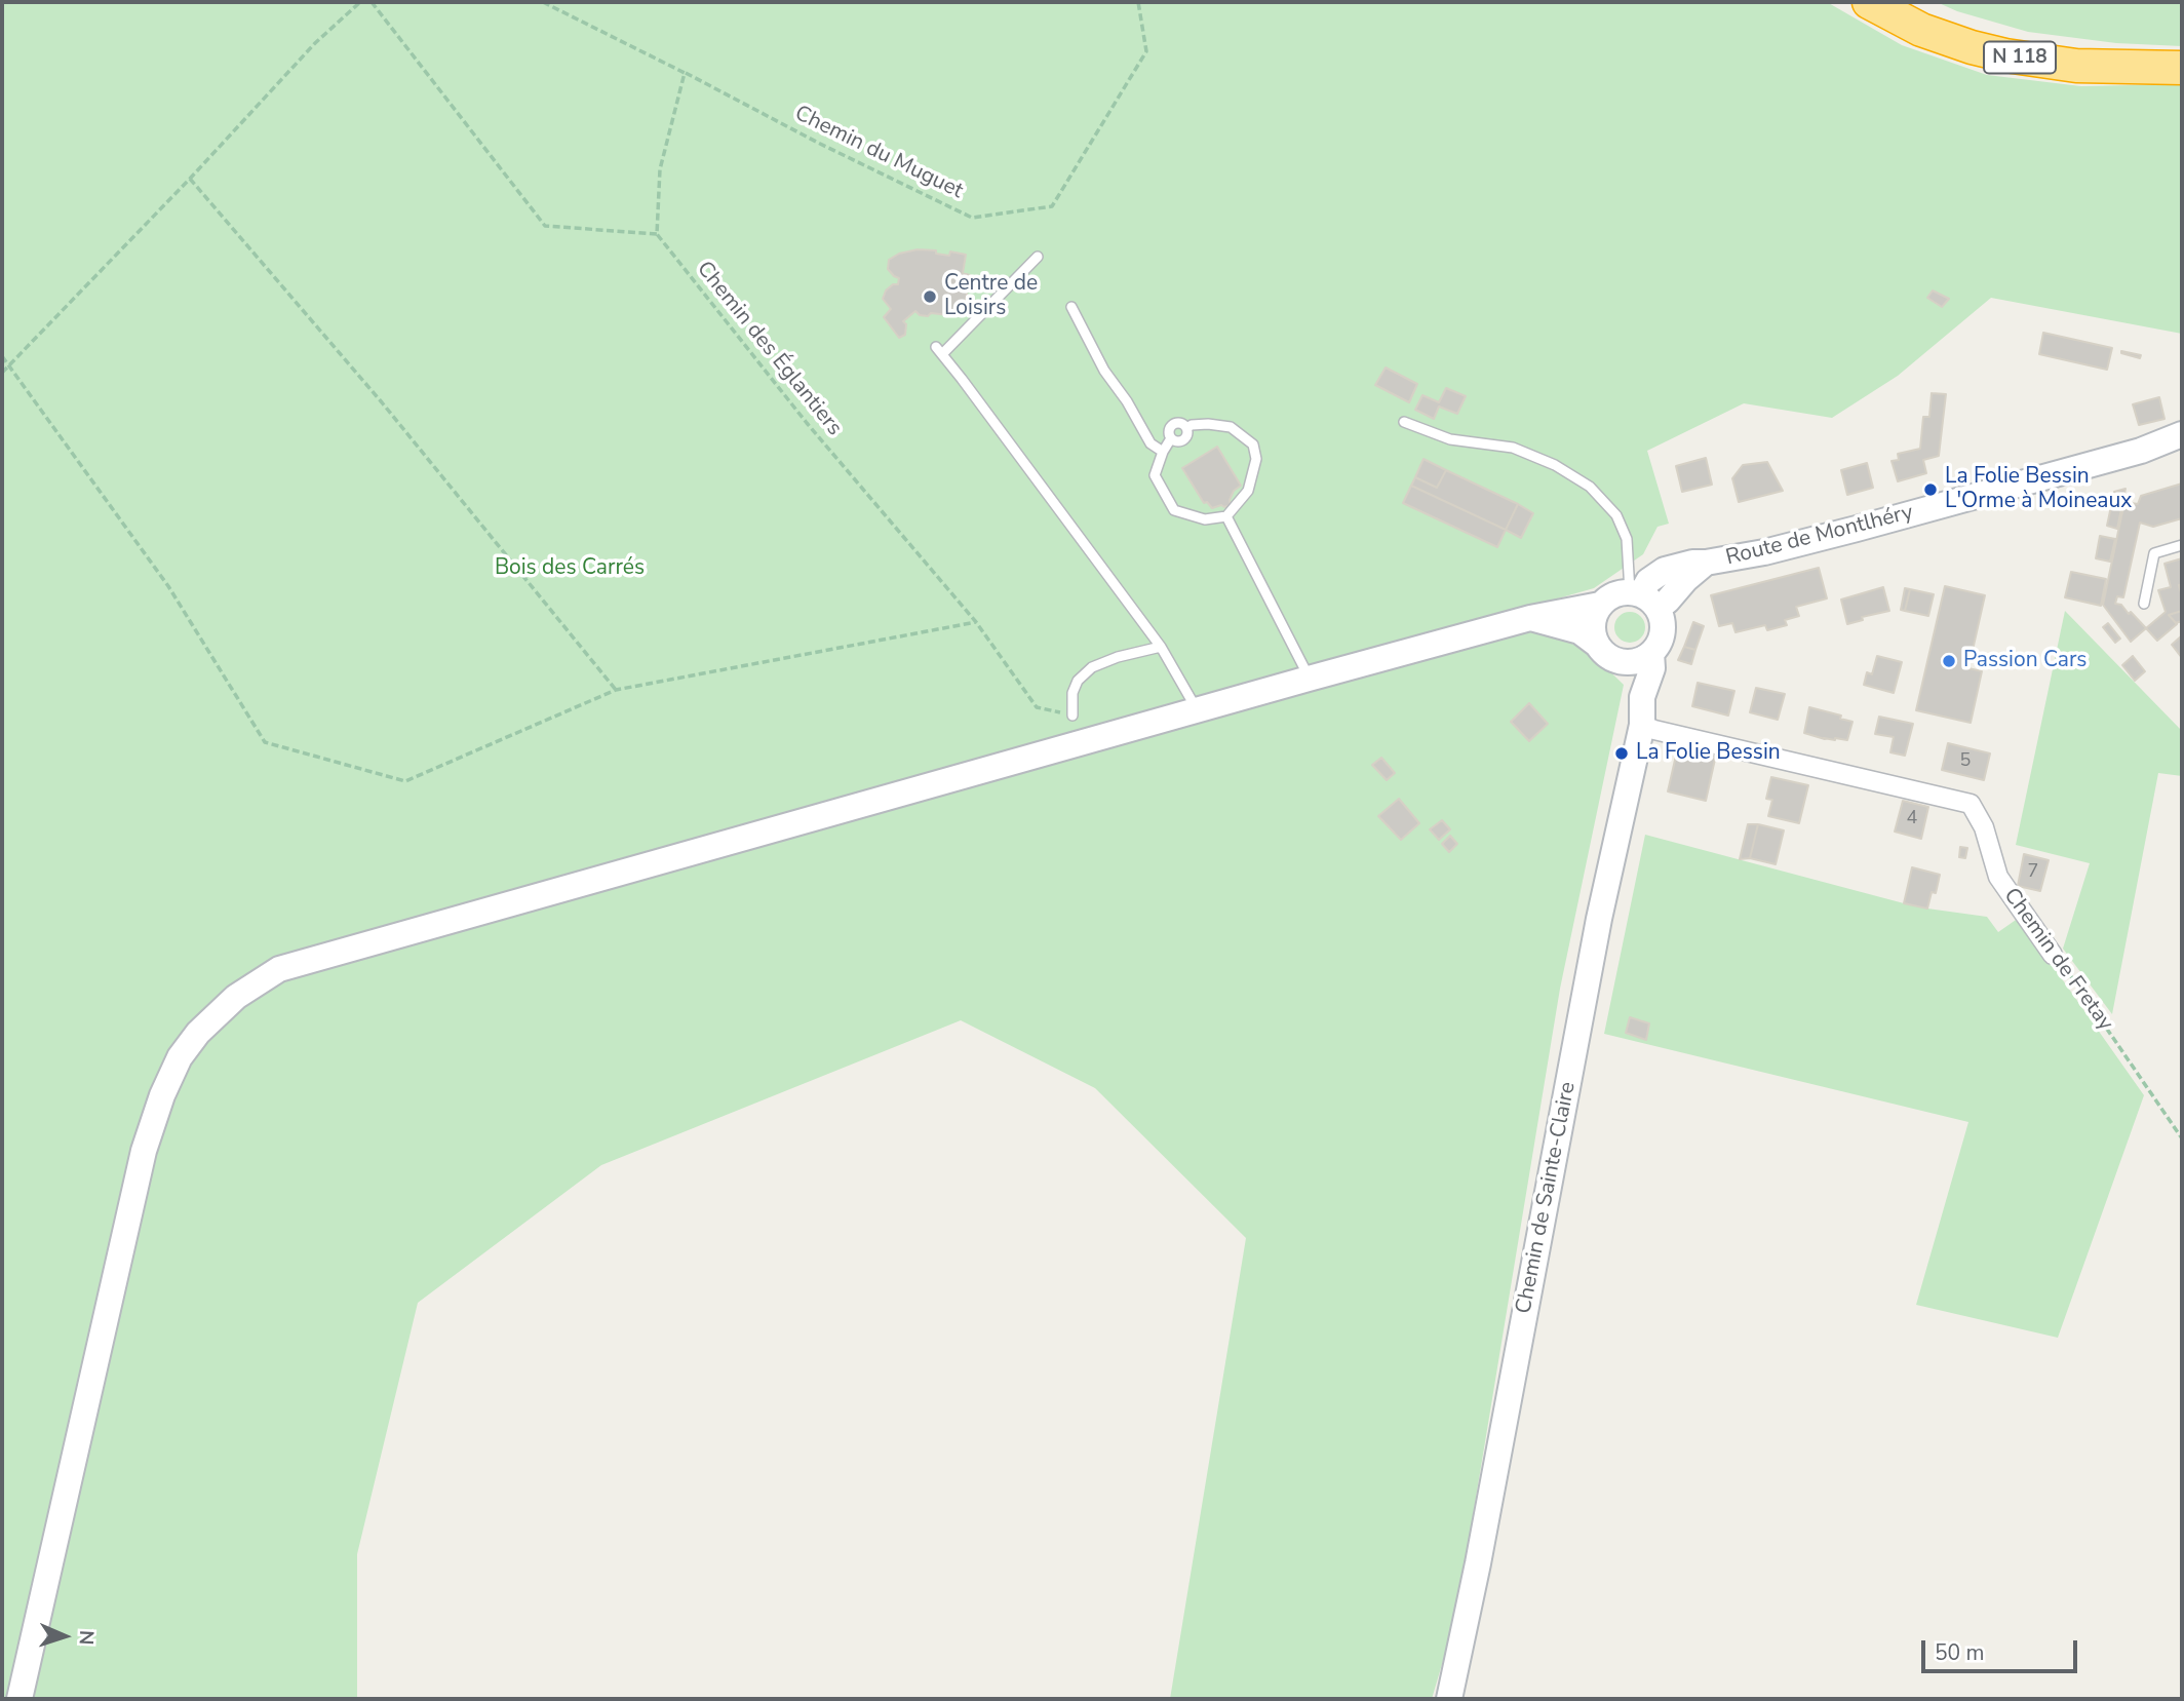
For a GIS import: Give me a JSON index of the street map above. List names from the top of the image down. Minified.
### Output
{"streets":{"highway":["N 118"],"main road":["Route de Montlhéry","Chemin de Sainte-Claire"],"street":["Chemin de Fretay"],"path":["Chemin du Muguet","Chemin des Églantiers"]},"crossings":[["Route de Montlhéry","Chemin de Sainte-Claire"],["Chemin de Fretay","Chemin de Sainte-Claire"]],"parks":["Bois des Carrés"],"places":["Centre de Loisirs","La Folie Bessin L'Orme à Moineaux","Passion Cars","La Folie Bessin"],"house_numbers":["5","4","7"],"scale_bar":"50 m","north":"right"}
